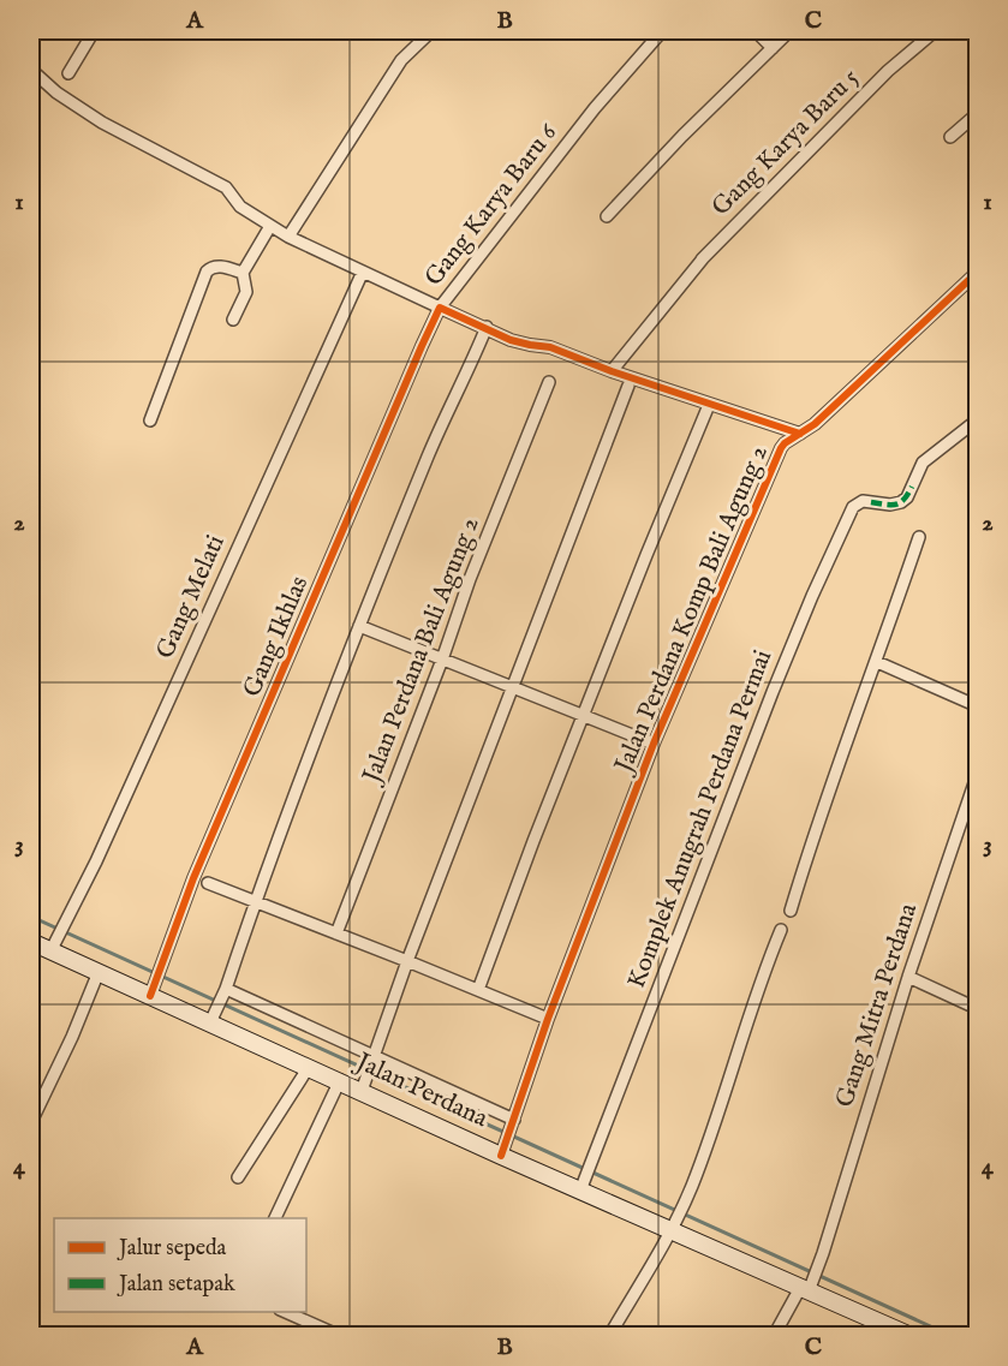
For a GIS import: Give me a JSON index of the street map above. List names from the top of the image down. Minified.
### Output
{"streets":{"street":["Gang Karya Baru 5","Gang Karya Baru 6","Gang Melati","Jalan Perdana Komp Bali Agung 2","Gang Ikhlas","Jalan Perdana Bali Agung 2","Komplek Anugrah Perdana Permai","Gang Mitra Perdana","Jalan Perdana"]},"crossings":[["Gang Karya Baru 6","Gang Melati"],["Gang Karya Baru 6","Gang Ikhlas"],["Gang Melati","Jalan Perdana"],["Jalan Perdana Komp Bali Agung 2","Jalan Perdana"],["Gang Ikhlas","Jalan Perdana"],["Komplek Anugrah Perdana Permai","Jalan Perdana"],["Gang Mitra Perdana","Jalan Perdana"]],"legend":["Jalur sepeda","Jalan setapak"],"grid":{"columns":["A","B","C"],"rows":["1","2","3","4"]}}
